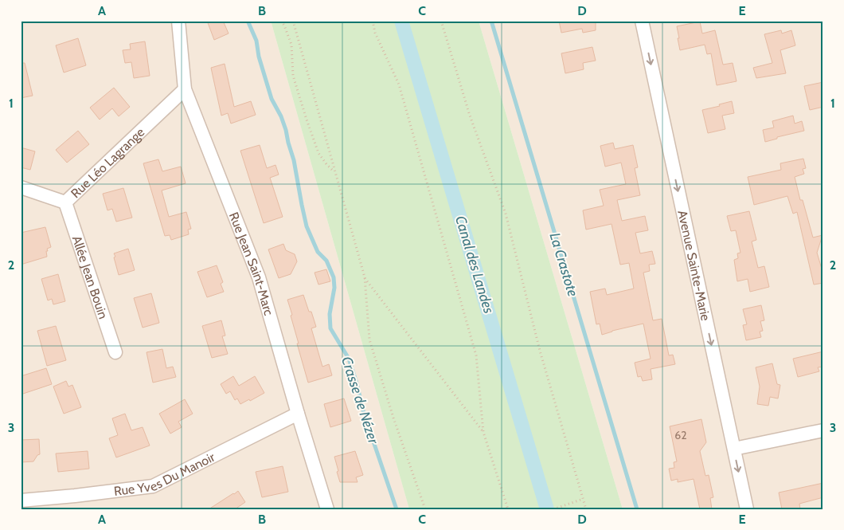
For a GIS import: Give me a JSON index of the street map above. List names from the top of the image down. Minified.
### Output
{"streets":{"street":["Rue Léo Lagrange","Rue Jean Saint-Marc","Avenue Sainte-Marie","Allée Jean Bouin","Rue Yves Du Manoir"]},"crossings":[["Rue Léo Lagrange","Rue Jean Saint-Marc"],["Rue Léo Lagrange","Allée Jean Bouin"],["Rue Jean Saint-Marc","Rue Yves Du Manoir"]],"one_way":["Avenue Sainte-Marie"],"water":["Canal des Landes","La Crastote","Crasse de Nézer"],"house_numbers":["62"],"grid":{"columns":["A","B","C","D","E"],"rows":["1","2","3"]}}
